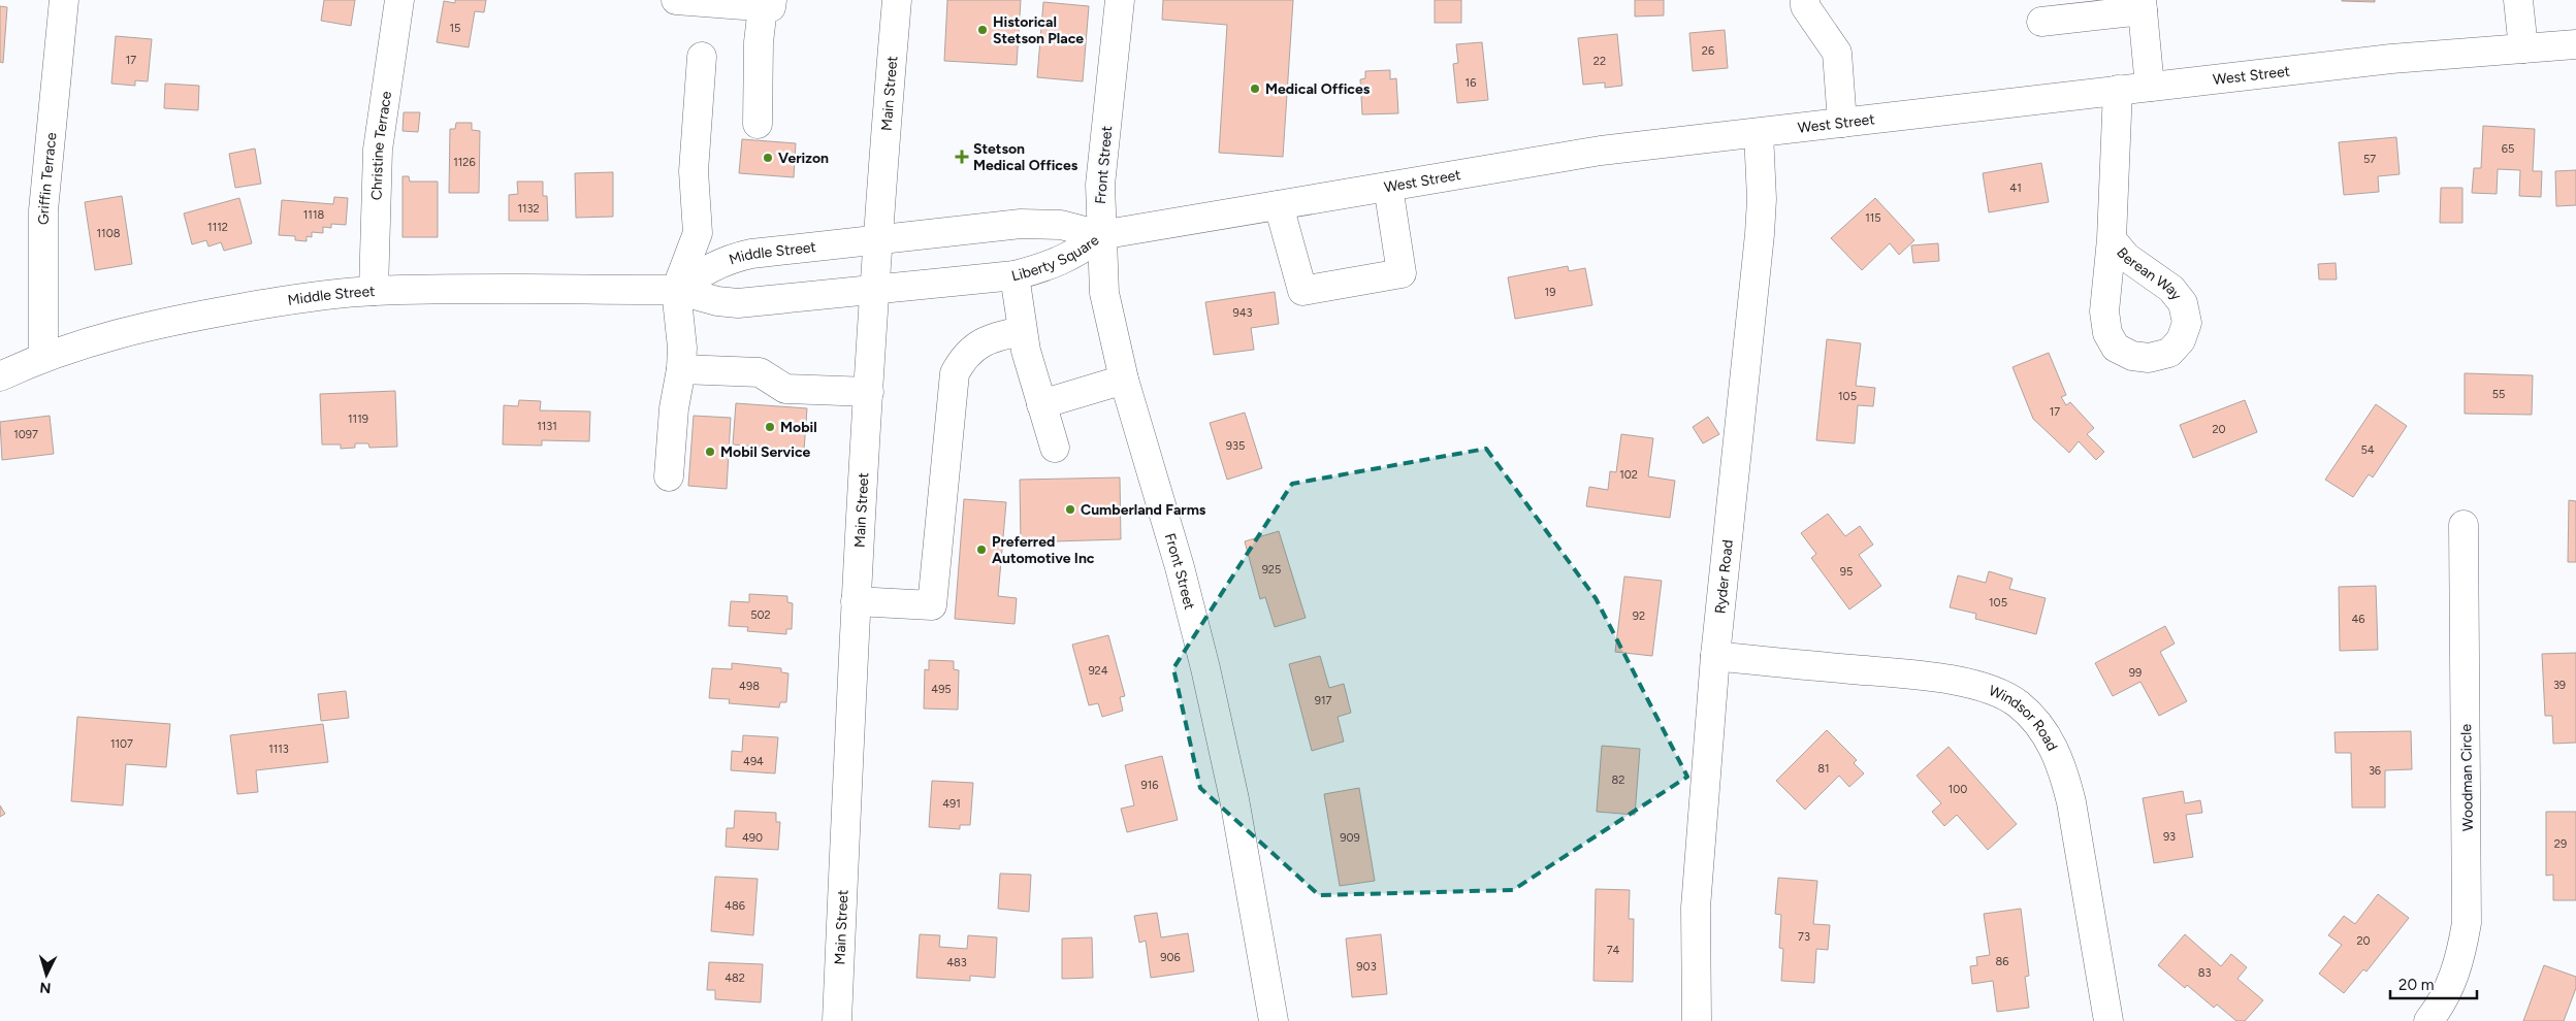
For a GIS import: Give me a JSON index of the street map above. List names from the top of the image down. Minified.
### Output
{"streets":{"main road":["West Street","Main Street","Christine Terrace","Front Street","Griffin Terrace","Middle Street","Liberty Square","Berean Way","Ryder Road","Windsor Road","Woodman Circle"]},"crossings":[["West Street","Front Street"],["West Street","Liberty Square"],["West Street","Berean Way"],["West Street","Ryder Road"],["Main Street","Middle Street"],["Main Street","Liberty Square"],["Christine Terrace","Middle Street"],["Front Street","Liberty Square"],["Griffin Terrace","Middle Street"],["Middle Street","Liberty Square"],["Ryder Road","Windsor Road"]],"places":{"other":["Historical Stetson Place","Medical Offices","Verizon","Mobil","Mobil Service","Cumberland Farms","Preferred Automotive Inc"],"health":["Stetson Medical Offices"]},"house_numbers":["15","26","17","22","16","65","57","1126","41","1132","1118","115","1112","1108","19","943","55","105","17","1119","1131","20","1097","935","54","102","925","95","105","502","92","46","924","99","39","498","495","917","1107","1113","494","81","36","82","916","100","491","93","490","909","29","486","73","20","74","906","86","483","903","83","482"],"scale_bar":"20 m","north":"bottom"}
